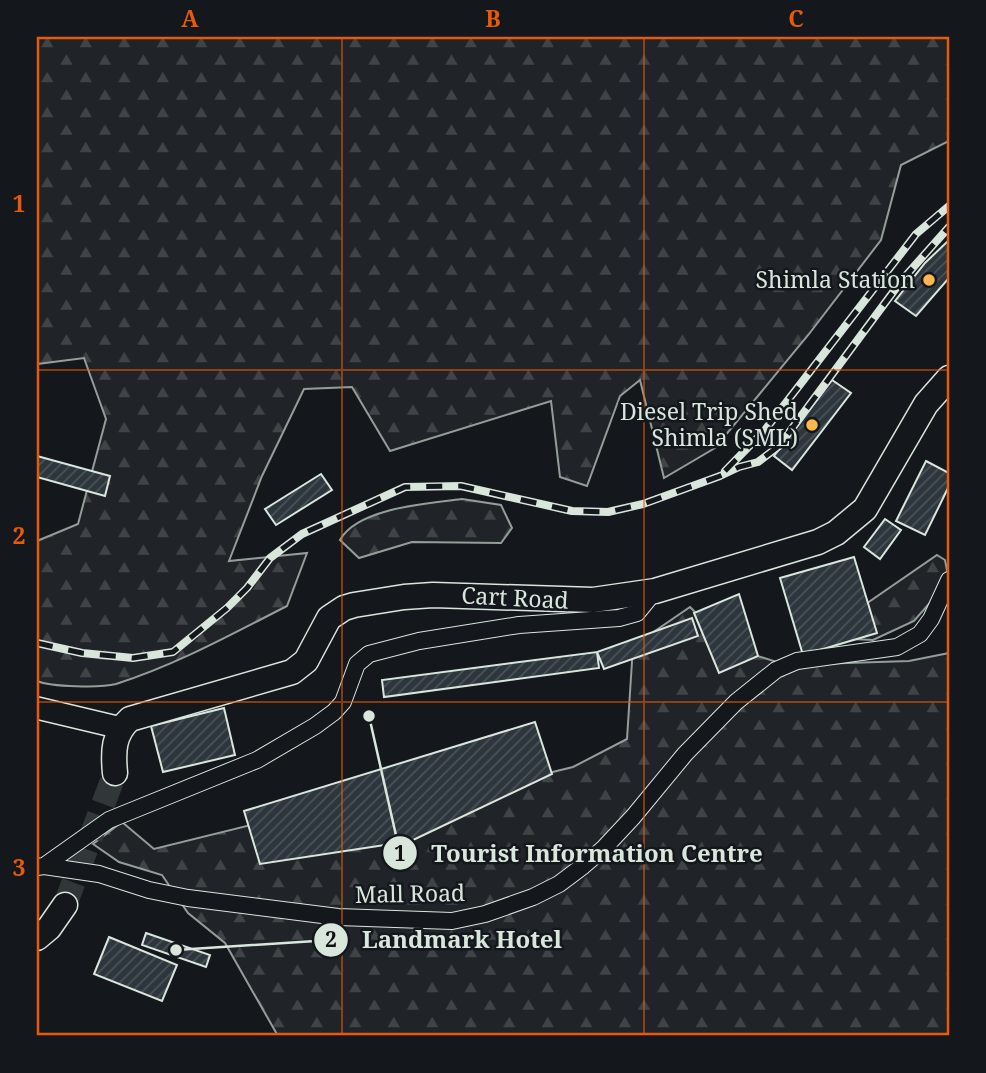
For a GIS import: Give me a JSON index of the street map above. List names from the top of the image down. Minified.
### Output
{"streets":{"main road":["Cart Road"],"street":["Mall Road"]},"places":["Shimla Station","Diesel Trip Shed Shimla (SML)","Tourist Information Centre","Landmark Hotel"],"grid":{"columns":["A","B","C"],"rows":["1","2","3"]}}
